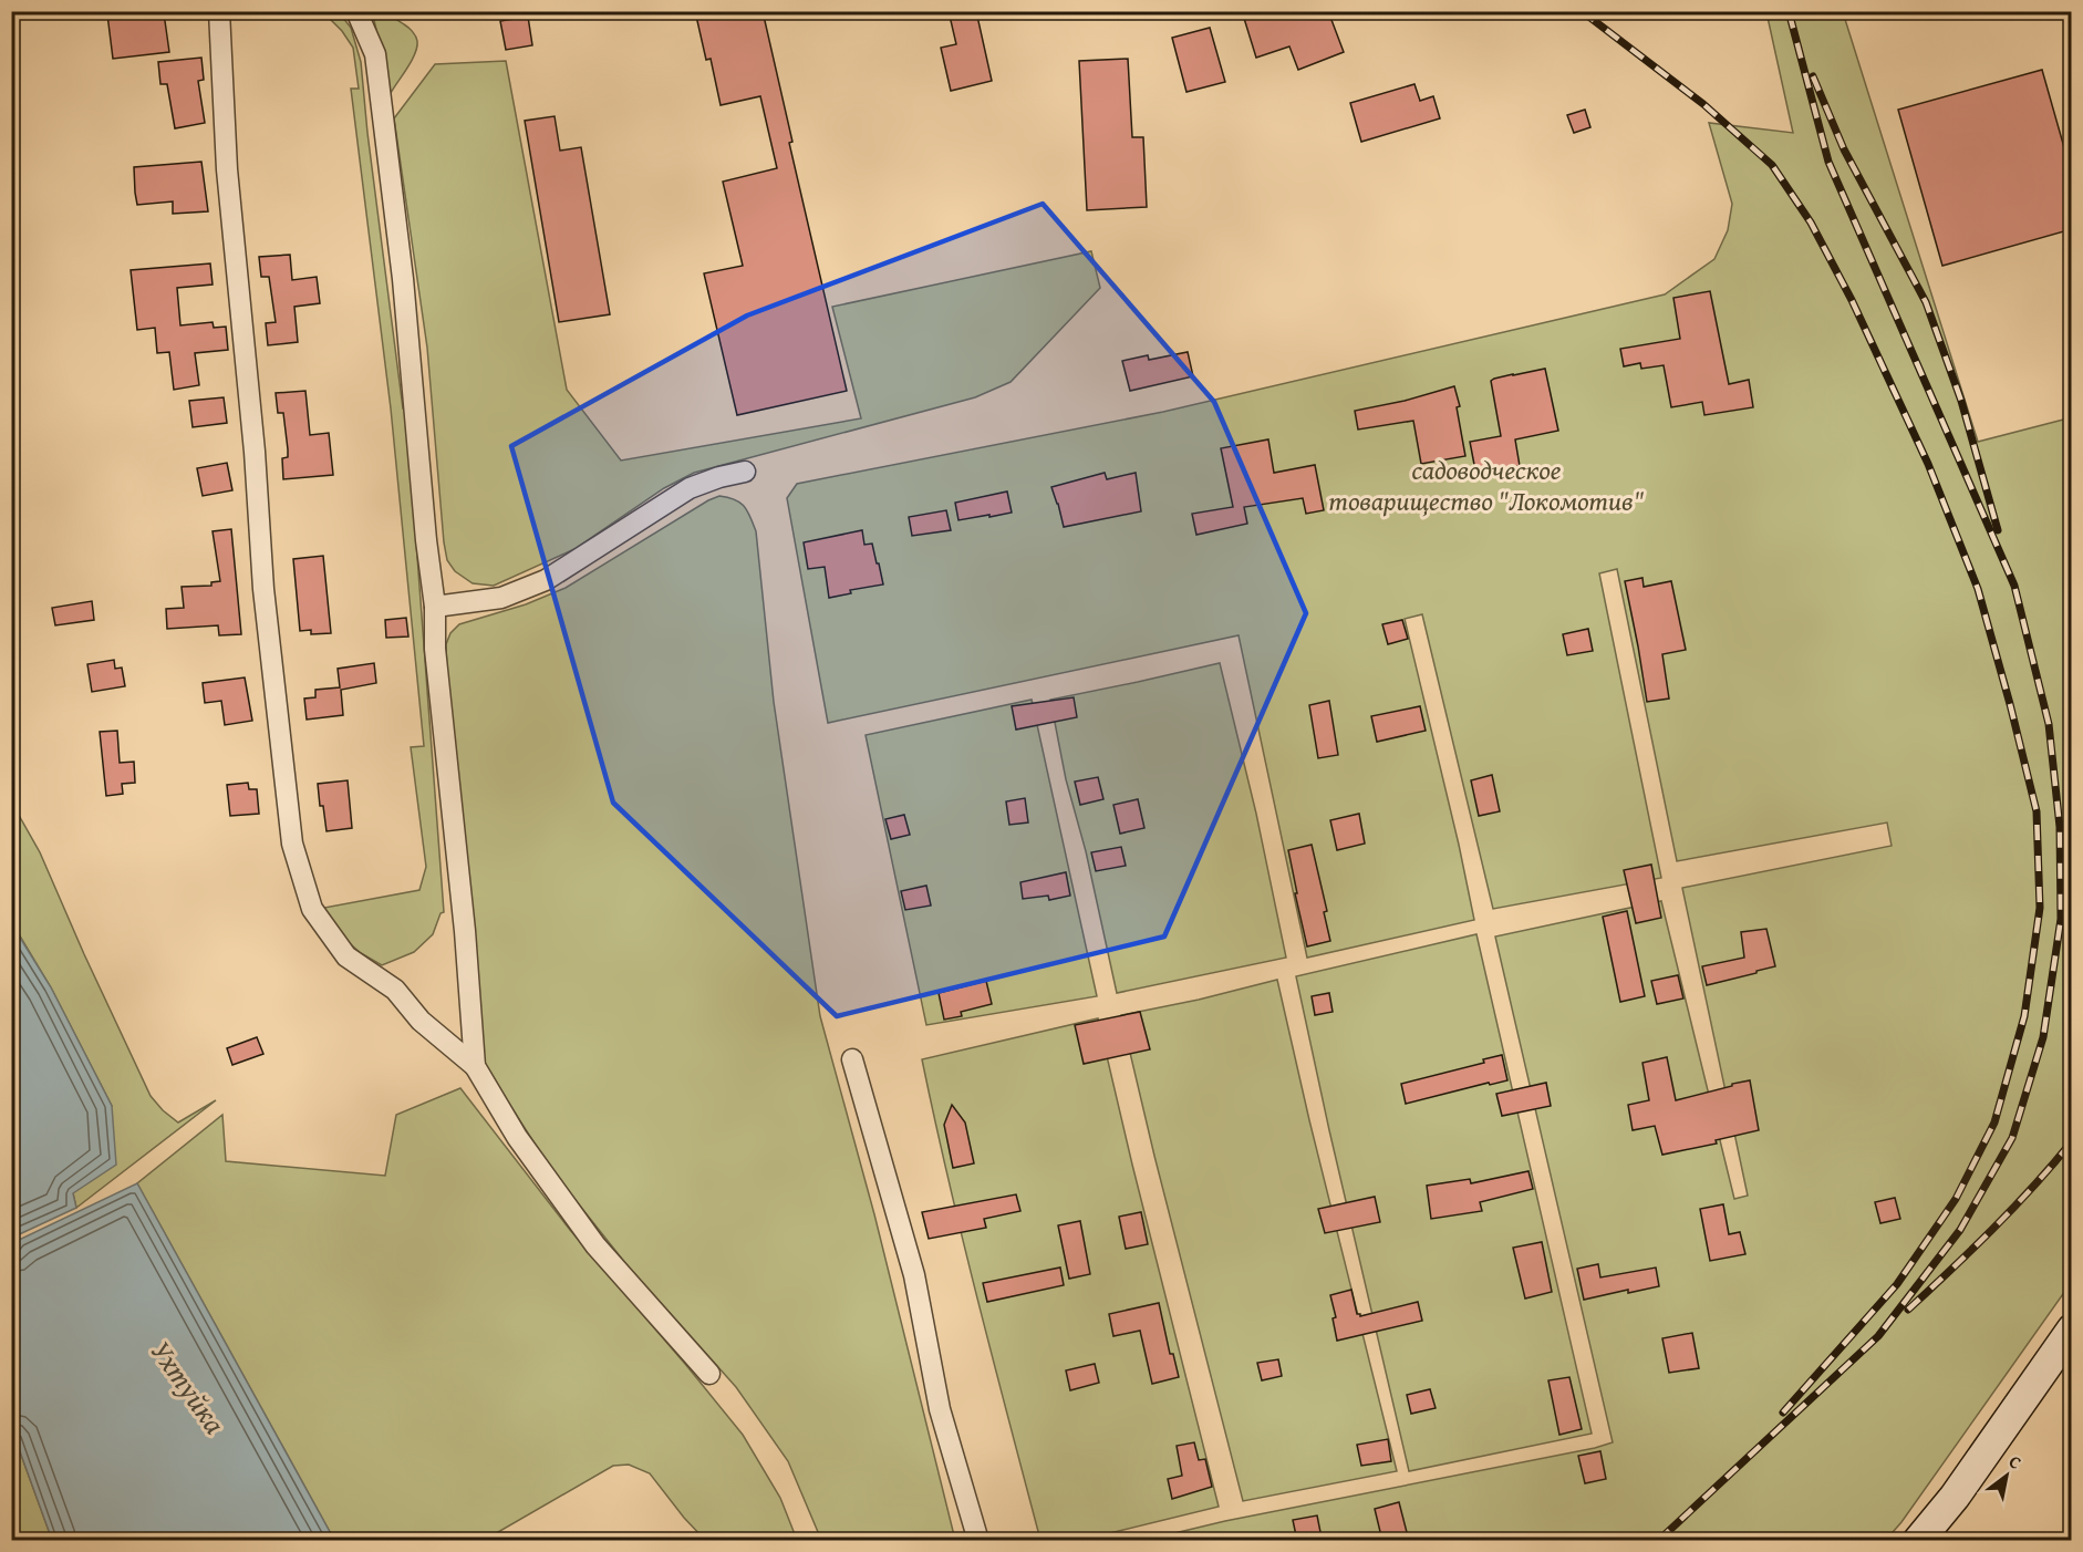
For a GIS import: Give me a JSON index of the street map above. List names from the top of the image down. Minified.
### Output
{"water":["Ухтуйка"],"parks":["садоводческое товарищество \"Локомотив\""],"north":"top right"}
